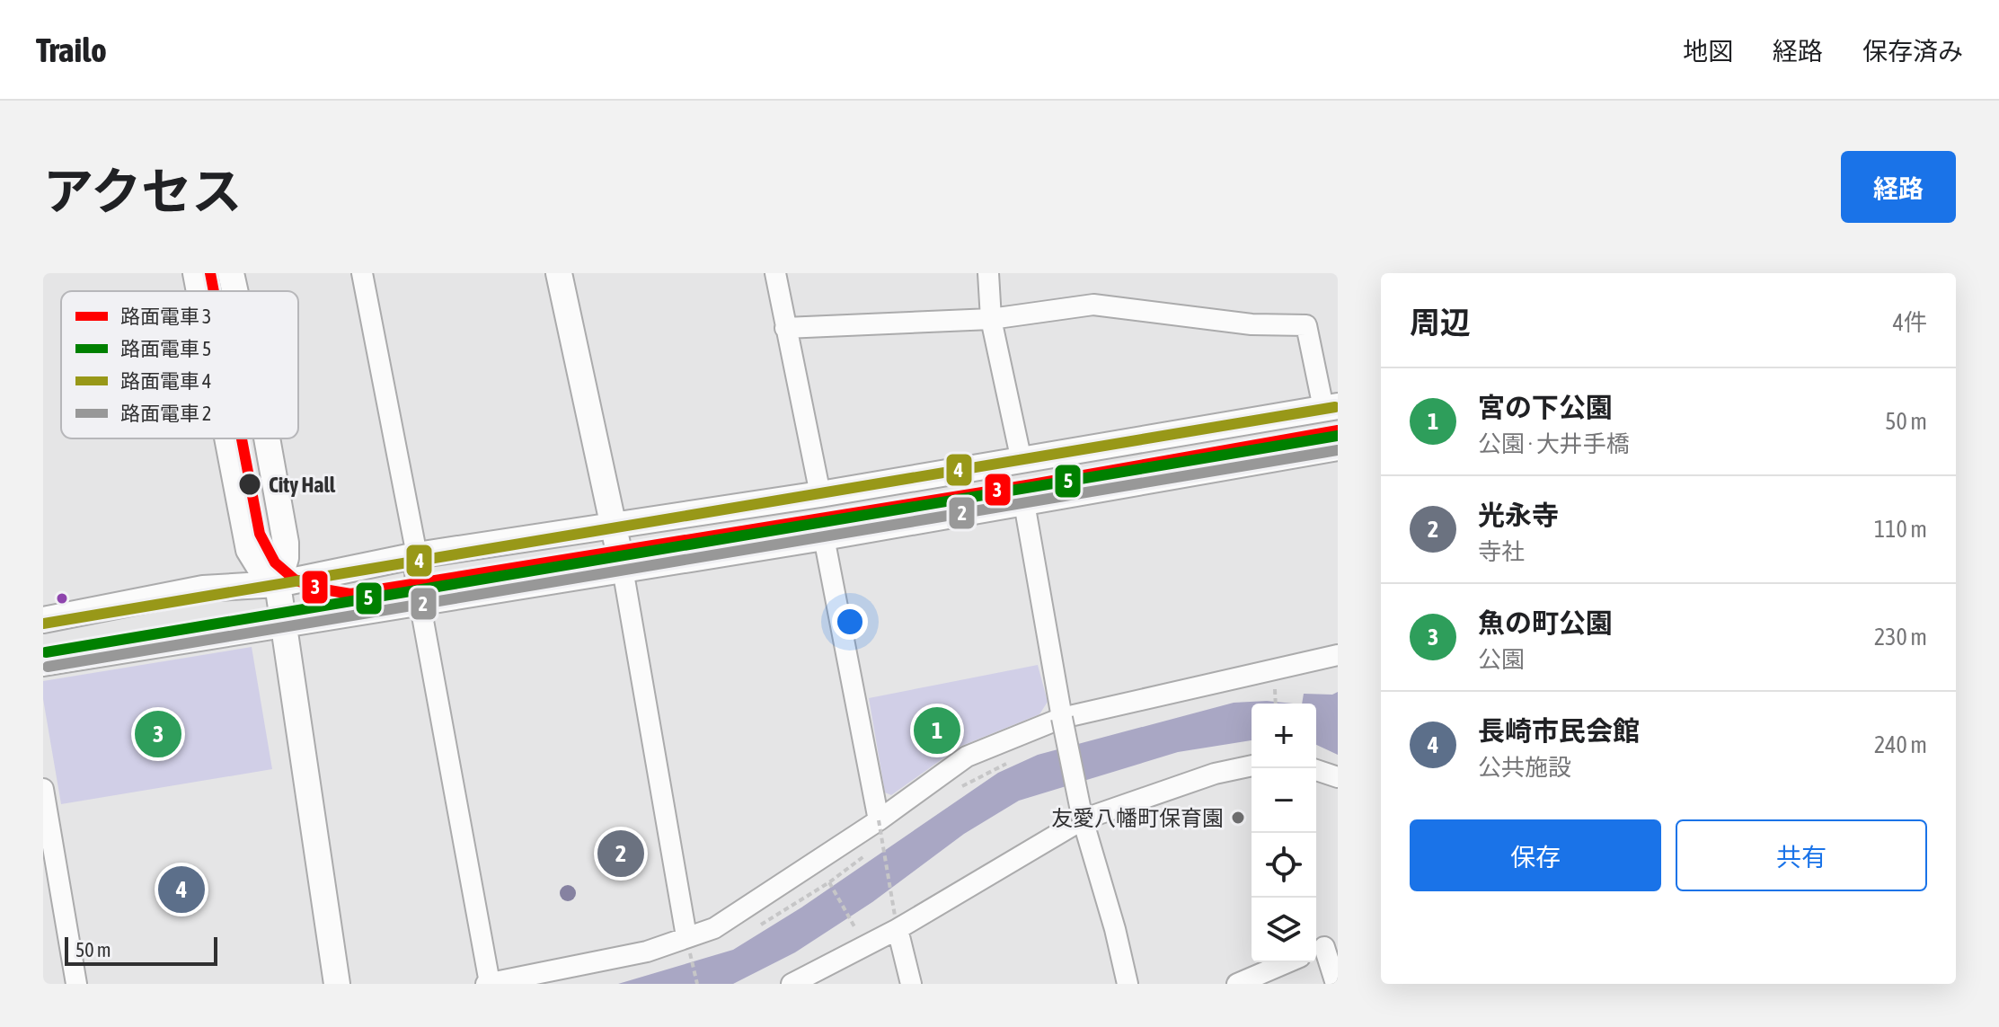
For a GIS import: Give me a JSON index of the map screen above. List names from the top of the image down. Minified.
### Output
{"places":["City Hall","友愛八幡町保育園"],"lines":["tram line 3","tram line 4","tram line 5","tram line 2"],"legend":["路面電車 3","路面電車 5","路面電車 4","路面電車 2"],"scale_bar":"50 m","page":{"header":"Trailo","nav":["地図","経路","保存済み"],"title":"アクセス","buttons":["経路",["保存","共有"]],"heading":["周辺","4件"],"list":[{"mark":"1","name":"宮の下公園","note":"公園 · 大井手橋","value":"50 m"},{"mark":"2","name":"光永寺","note":"寺社","value":"110 m"},{"mark":"3","name":"魚の町公園","note":"公園","value":"230 m"},{"mark":"4","name":"長崎市民会館","note":"公共施設","value":"240 m"}],"map_buttons":["+","−"],"pins":["1","3","2","4"],"scale":"50 m"}}
